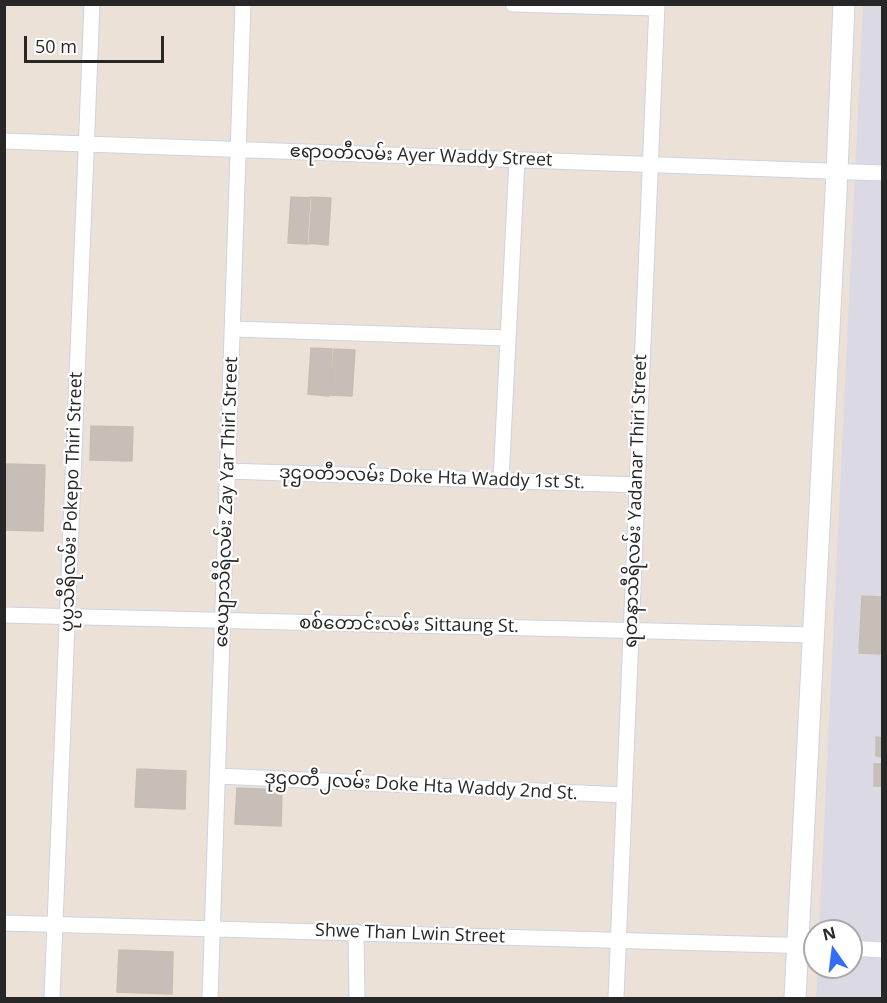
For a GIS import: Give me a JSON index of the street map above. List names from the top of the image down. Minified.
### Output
{"streets":{"street":["ဧရာဝတီလမ်း Ayer Waddy Street","ဒုဌဝတီ၁လမ်း Doke Hta Waddy 1st St.","ရတနာသီရိလမ်း Yadanar Thiri Street","ပုပ္ပသီရိလမ်း Pokepo Thiri Street","ဇေယျာသီရိလမ်း Zay Yar Thiri Street","စစ်တောင်းလမ်း Sittaung St.","ဒုဌဝတီ၂လမ်း Doke Hta Waddy 2nd St.","Shwe Than Lwin Street"]},"crossings":[["ဧရာဝတီလမ်း Ayer Waddy Street","ရတနာသီရိလမ်း Yadanar Thiri Street"],["ဧရာဝတီလမ်း Ayer Waddy Street","ပုပ္ပသီရိလမ်း Pokepo Thiri Street"],["ဧရာဝတီလမ်း Ayer Waddy Street","ဇေယျာသီရိလမ်း Zay Yar Thiri Street"],["ဒုဌဝတီ၁လမ်း Doke Hta Waddy 1st St.","ရတနာသီရိလမ်း Yadanar Thiri Street"],["ဒုဌဝတီ၁လမ်း Doke Hta Waddy 1st St.","ဇေယျာသီရိလမ်း Zay Yar Thiri Street"],["ရတနာသီရိလမ်း Yadanar Thiri Street","စစ်တောင်းလမ်း Sittaung St."],["ရတနာသီရိလမ်း Yadanar Thiri Street","ဒုဌဝတီ၂လမ်း Doke Hta Waddy 2nd St."],["ရတနာသီရိလမ်း Yadanar Thiri Street","Shwe Than Lwin Street"],["ပုပ္ပသီရိလမ်း Pokepo Thiri Street","စစ်တောင်းလမ်း Sittaung St."],["ပုပ္ပသီရိလမ်း Pokepo Thiri Street","Shwe Than Lwin Street"],["ဇေယျာသီရိလမ်း Zay Yar Thiri Street","စစ်တောင်းလမ်း Sittaung St."],["ဇေယျာသီရိလမ်း Zay Yar Thiri Street","ဒုဌဝတီ၂လမ်း Doke Hta Waddy 2nd St."],["ဇေယျာသီရိလမ်း Zay Yar Thiri Street","Shwe Than Lwin Street"]],"scale_bar":"50 m","north":"top"}
